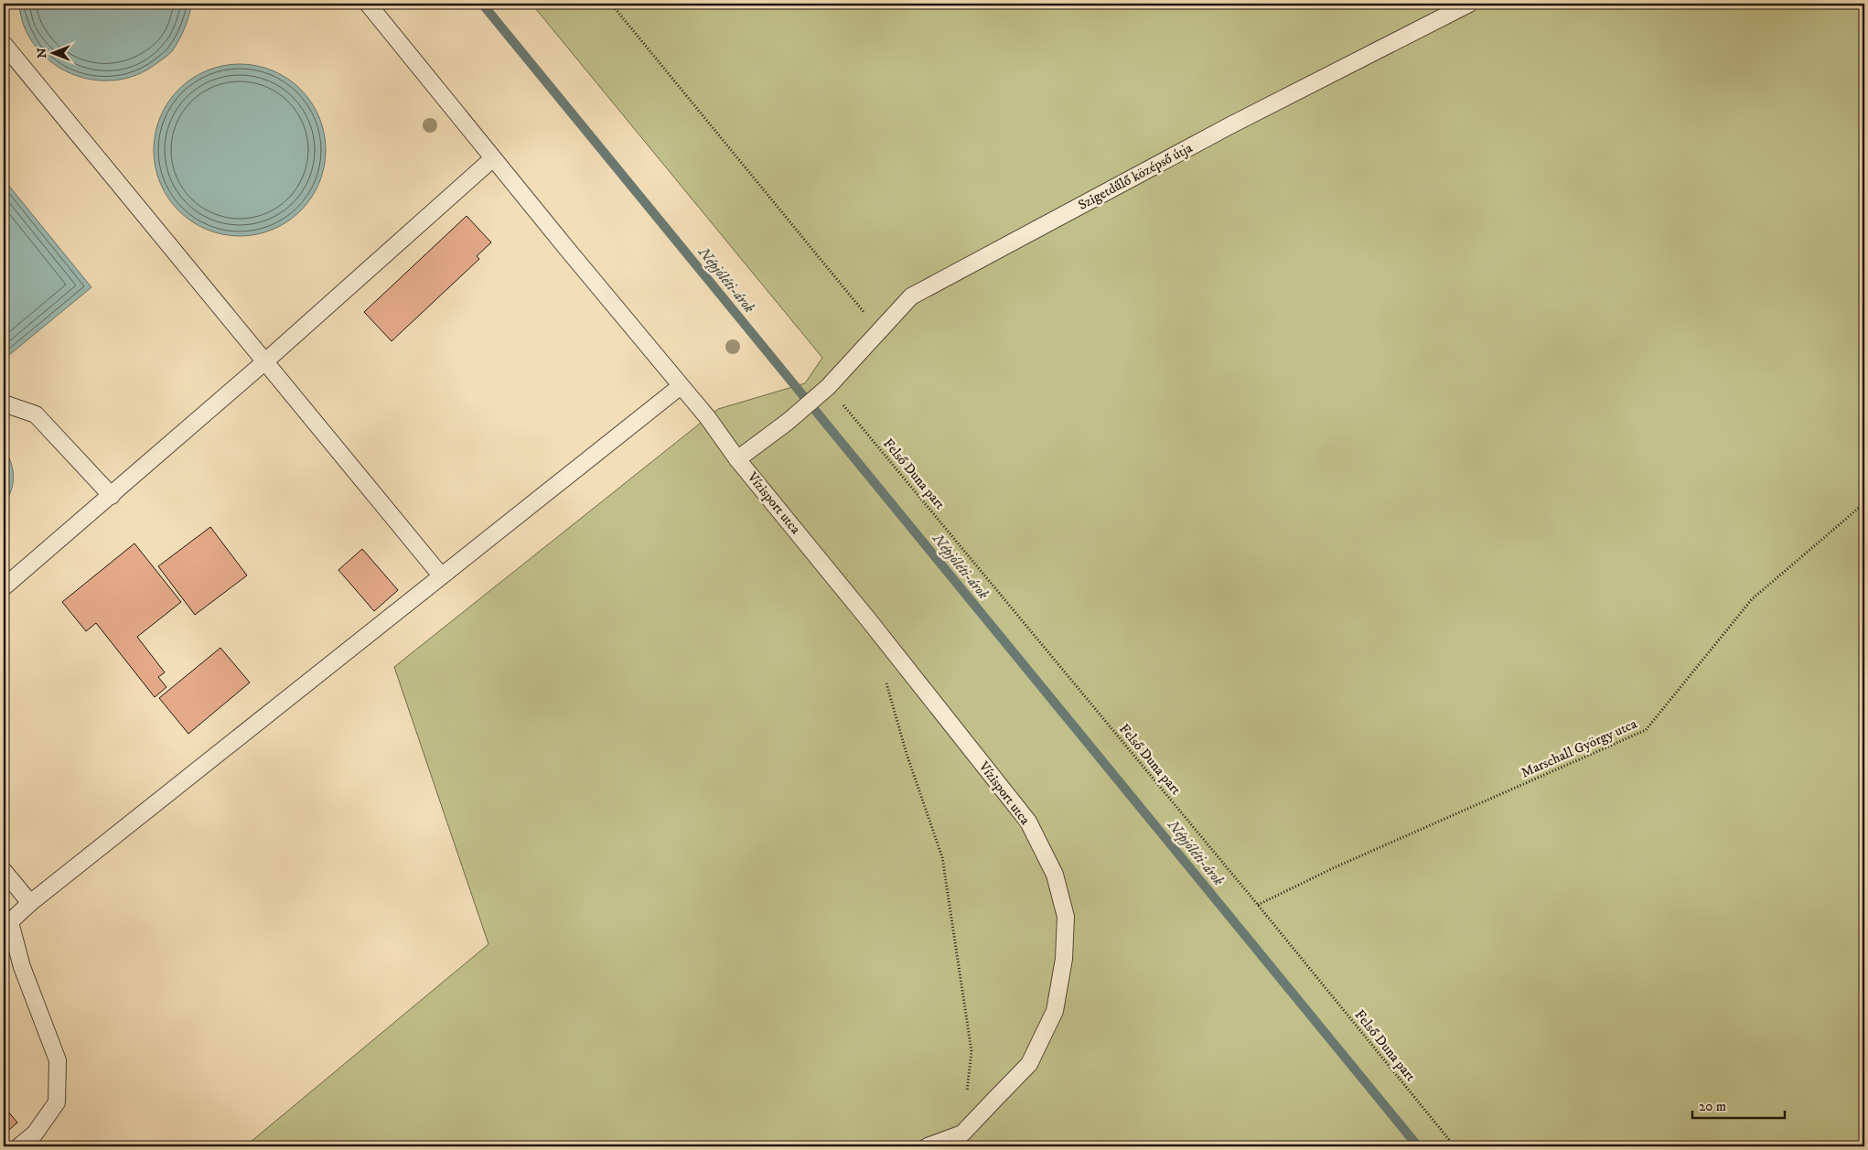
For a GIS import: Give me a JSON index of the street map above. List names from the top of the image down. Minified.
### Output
{"streets":{"lane":["Szigetdűlő középső útja","Vízisport utca"],"path":["Felső Duna part","Marschall György utca"]},"crossings":[["Szigetdűlő középső útja","Felső Duna part"],["Szigetdűlő középső útja","Vízisport utca"],["Felső Duna part","Marschall György utca"]],"water":["Népjóléti-árok"],"scale_bar":"20 m","north":"left"}
